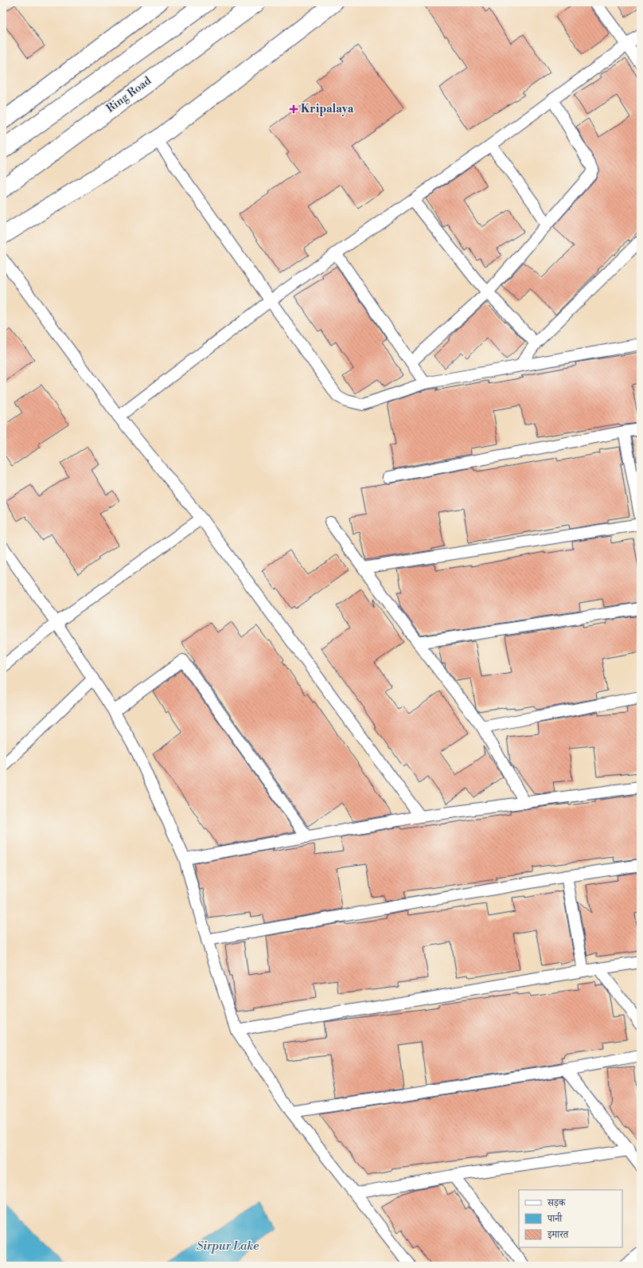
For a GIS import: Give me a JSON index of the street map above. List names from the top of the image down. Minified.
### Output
{"streets":{"highway":["Ring Road"]},"water":["Sirpur Lake"],"places":{"health":["Kripalaya"]},"legend":["सड़क","पानी","इमारत"]}
